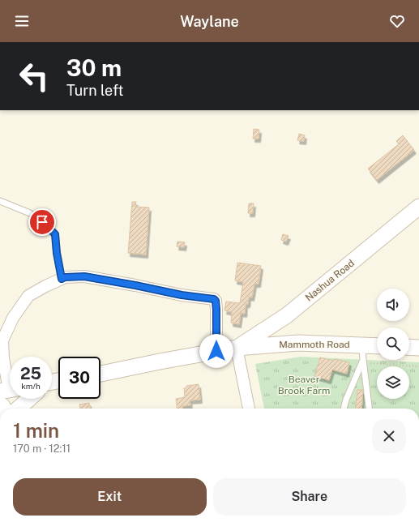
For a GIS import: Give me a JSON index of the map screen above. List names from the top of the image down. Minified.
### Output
{"streets":{"main road":["Nashua Road","Mammoth Road"]},"crossings":[["Nashua Road","Mammoth Road"]],"parks":["Beaver Brook Farm"],"page":{"header":"Waylane","turn":["30 m","Turn left"],"speed":"25 km/h","limit":"30","heading":["1 min","170 m · 12:11"],"buttons":["Exit","Share"]}}
